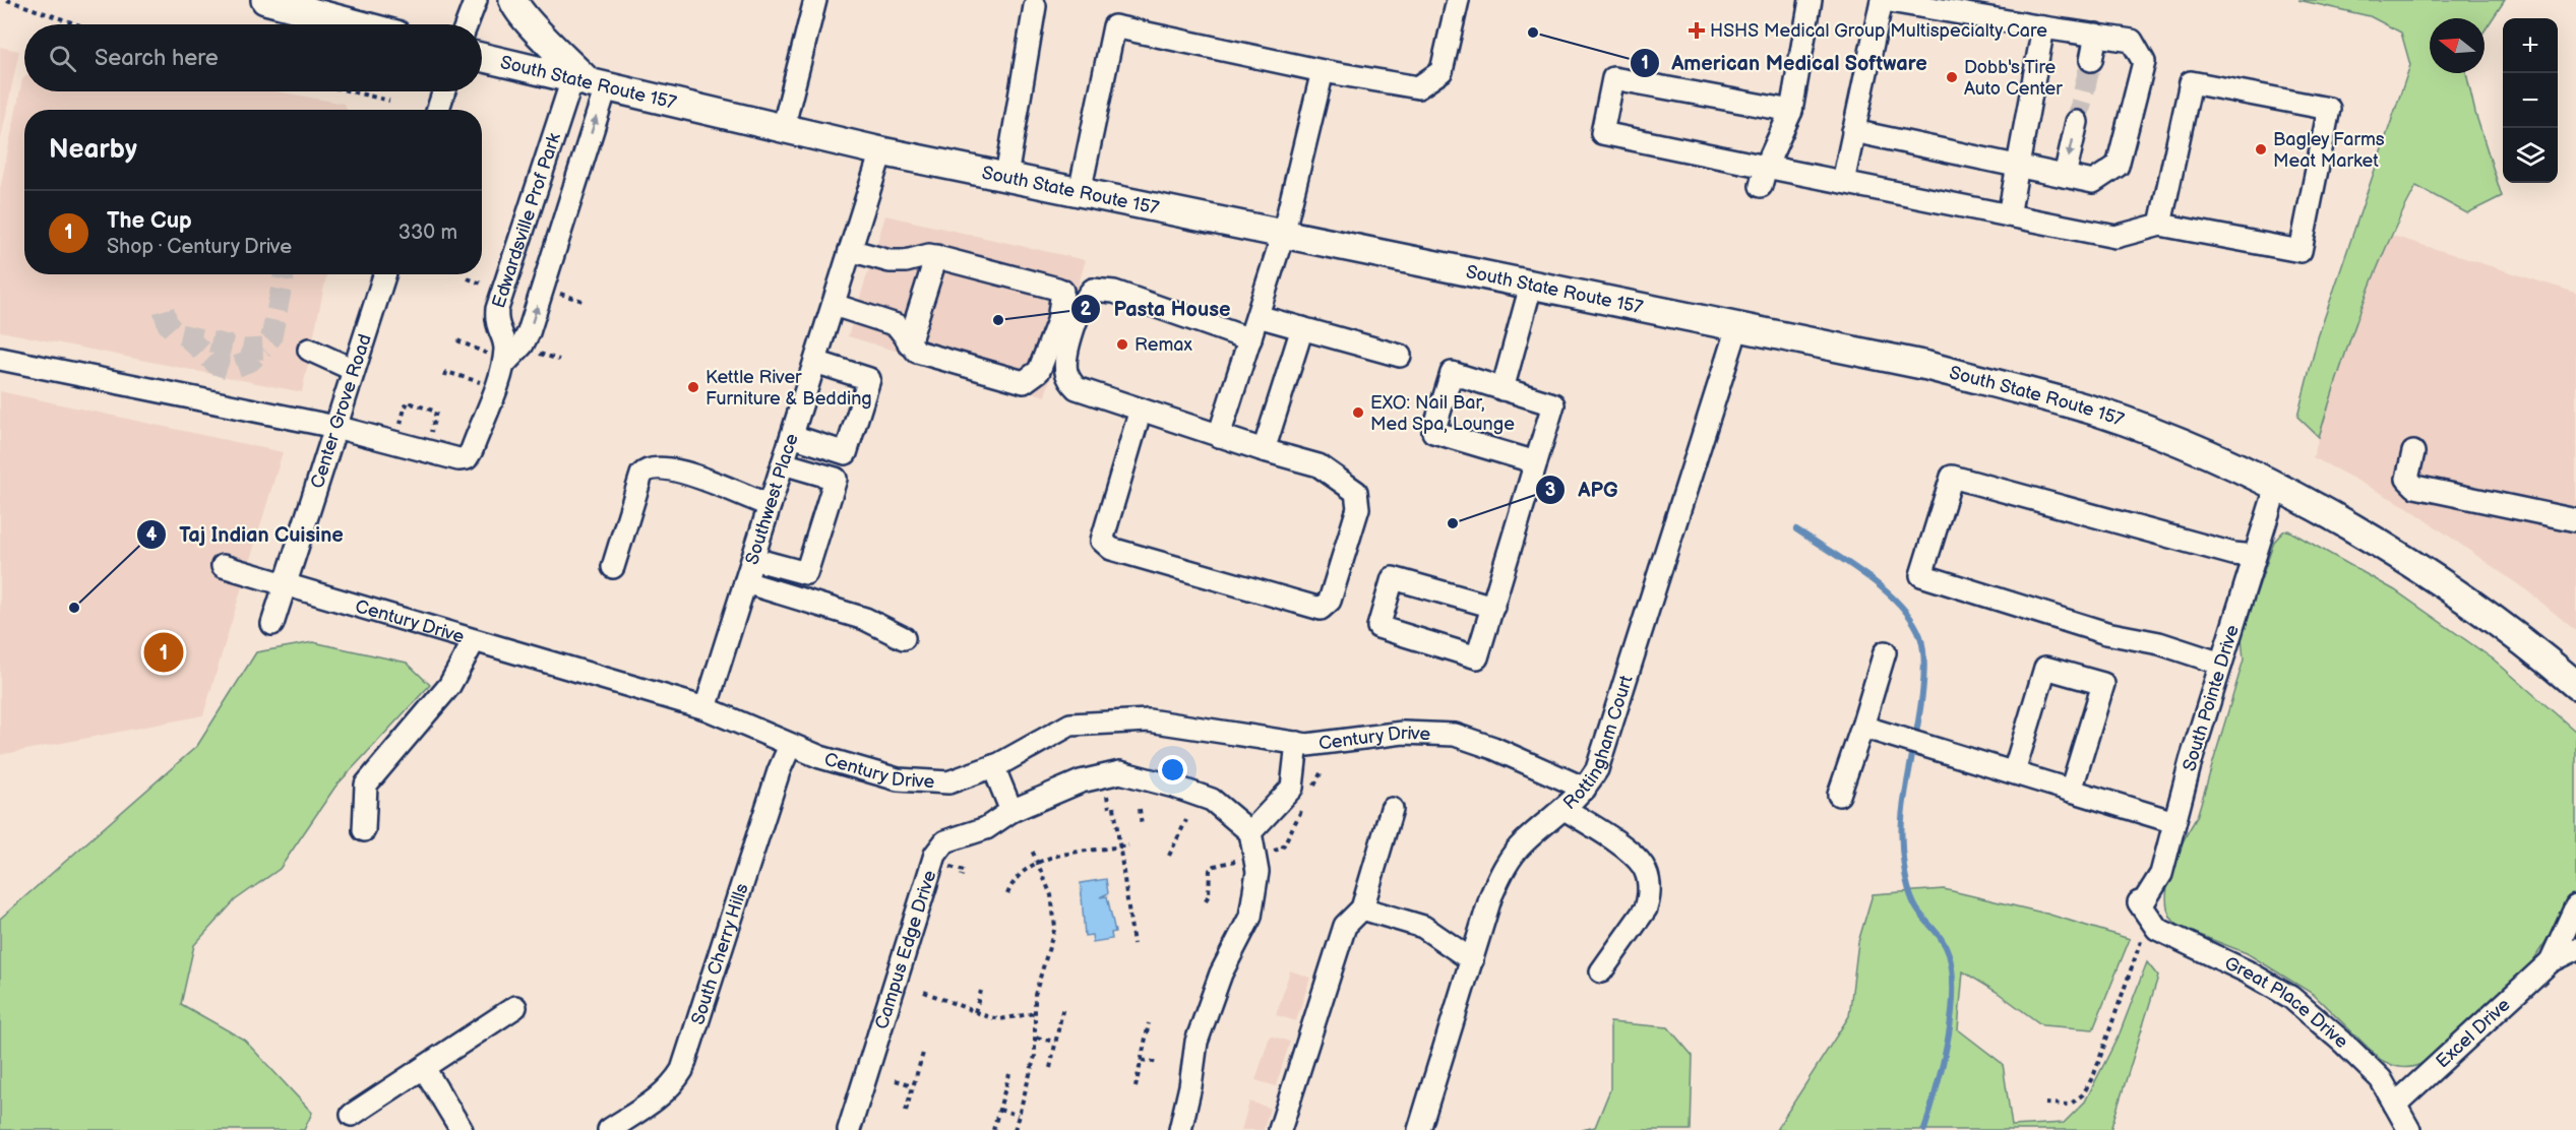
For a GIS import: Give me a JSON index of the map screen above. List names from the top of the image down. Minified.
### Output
{"streets":{"main road":["South State Route 157"],"street":["Edwardsville Prof Park","Center Grove Road","Southwest Place","Century Drive","South Pointe Drive","Rottingham Court","Campus Edge Drive","South Cherry Hills","Great Place Drive","Excel Drive"]},"crossings":[["South State Route 157","Edwardsville Prof Park"],["South State Route 157","Southwest Place"],["South State Route 157","South Pointe Drive"],["South State Route 157","Rottingham Court"],["Edwardsville Prof Park","Center Grove Road"],["Center Grove Road","Century Drive"],["Southwest Place","Century Drive"],["Century Drive","Rottingham Court"],["Century Drive","South Cherry Hills"],["South Pointe Drive","Great Place Drive"],["Great Place Drive","Excel Drive"]],"places":{"health":["HSHS Medical Group Multispecialty Care"],"other":["American Medical Software","Dobb's Tire Auto Center","Bagley Farms Meat Market","Pasta House","Remax","Kettle River Furniture & Bedding","EXO: Nail Bar, Med Spa, Lounge","APG","Taj Indian Cuisine"]},"north":"left","page":{"map_buttons":["+","−"],"search":"Search here","heading":"Nearby","list":[{"mark":"1","name":"The Cup","note":"Shop · Century Drive","value":"330 m"}],"pins":"1"}}
